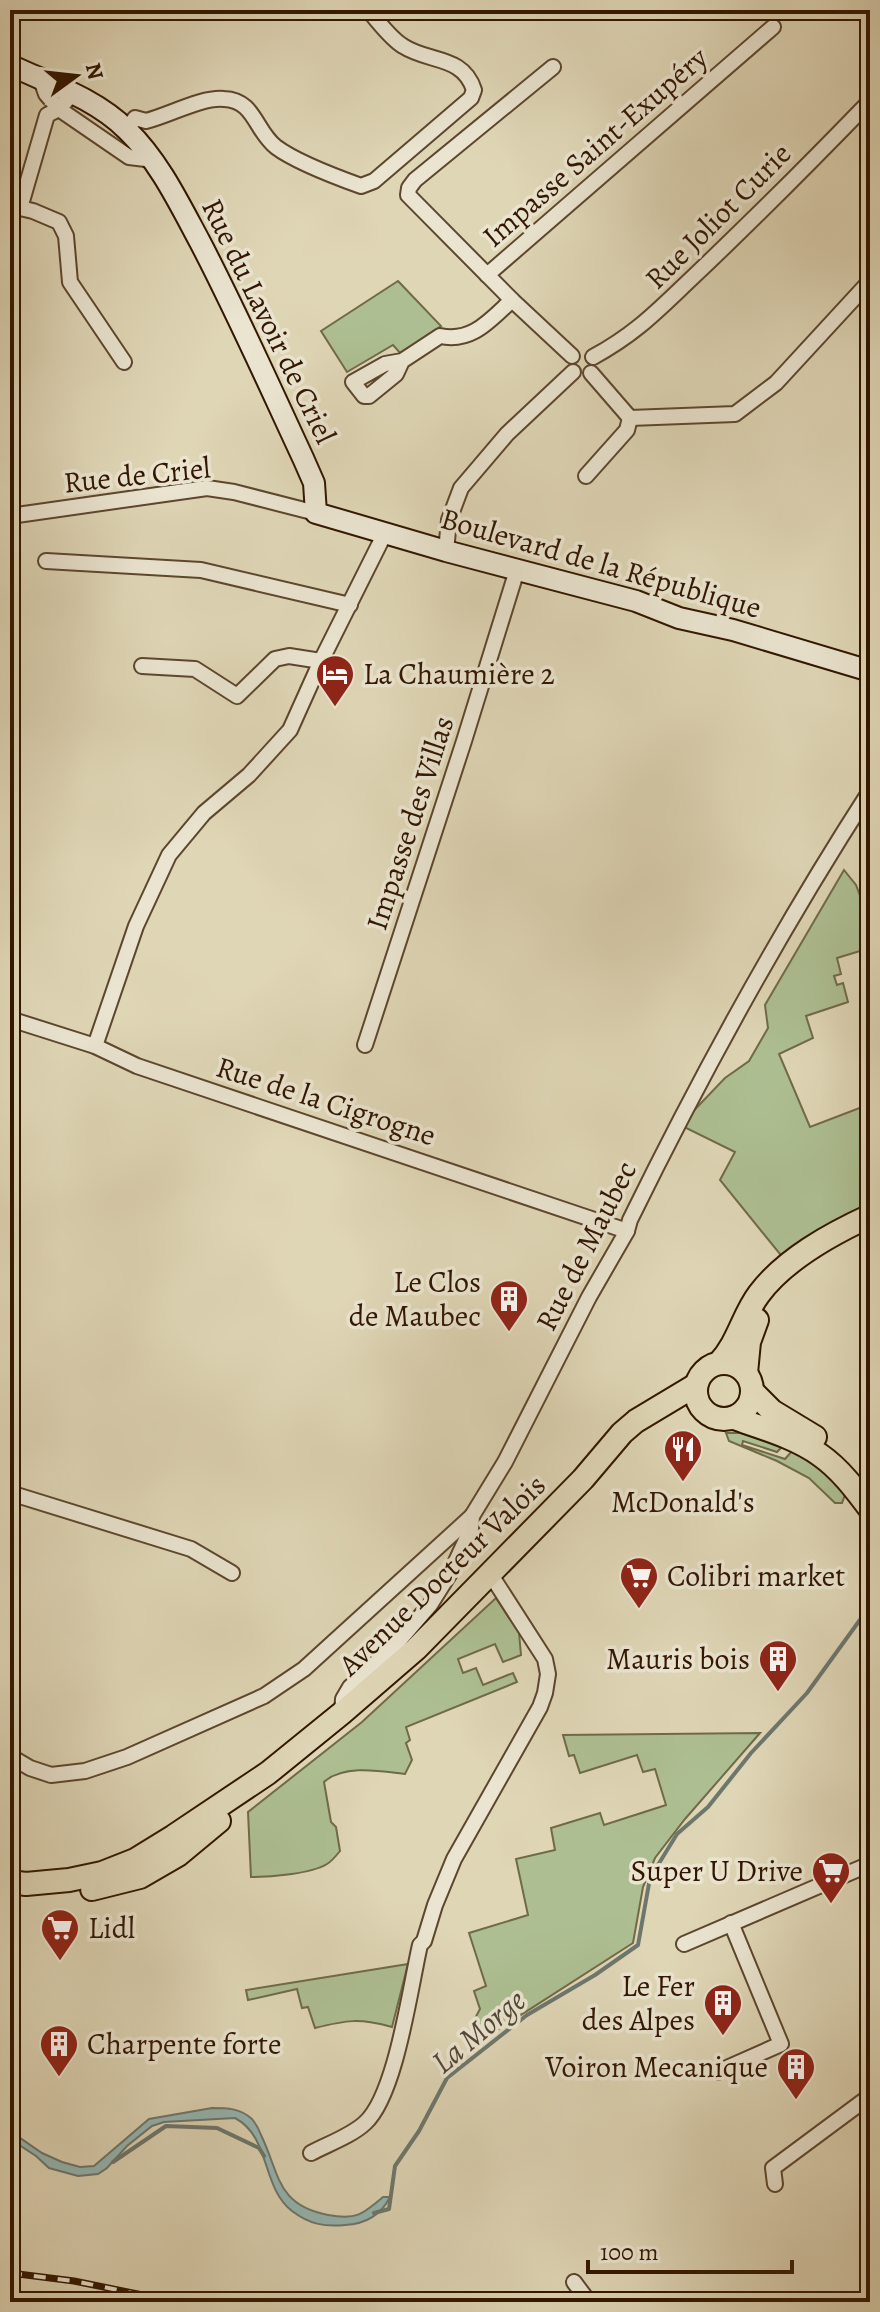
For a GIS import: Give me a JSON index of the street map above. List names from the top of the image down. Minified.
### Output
{"streets":{"main road":["Avenue Docteur Valois"],"street":["Impasse Saint-Exupéry","Rue Joliot Curie","Rue du Lavoir de Criel","Rue de Criel","Boulevard de la République","Impasse des Villas","Rue de la Cigrogne","Rue de Maubec"]},"crossings":[["Impasse Saint-Exupéry","Rue Joliot Curie"],["Rue du Lavoir de Criel","Rue de Criel"],["Rue du Lavoir de Criel","Boulevard de la République"],["Rue de Criel","Boulevard de la République"],["Boulevard de la République","Impasse des Villas"],["Rue de la Cigrogne","Rue de Maubec"],["Rue de Maubec","Avenue Docteur Valois"]],"water":["La Morge"],"places":{"hotel":["La Chaumière 2"],"building":["Le Clos de Maubec","Mauris bois","Le Fer des Alpes","Charpente forte","Voiron Mecanique"],"restaurant":["McDonald's"],"supermarket":["Colibri market","Super U Drive","Lidl"]},"scale_bar":"100 m","north":"right"}
